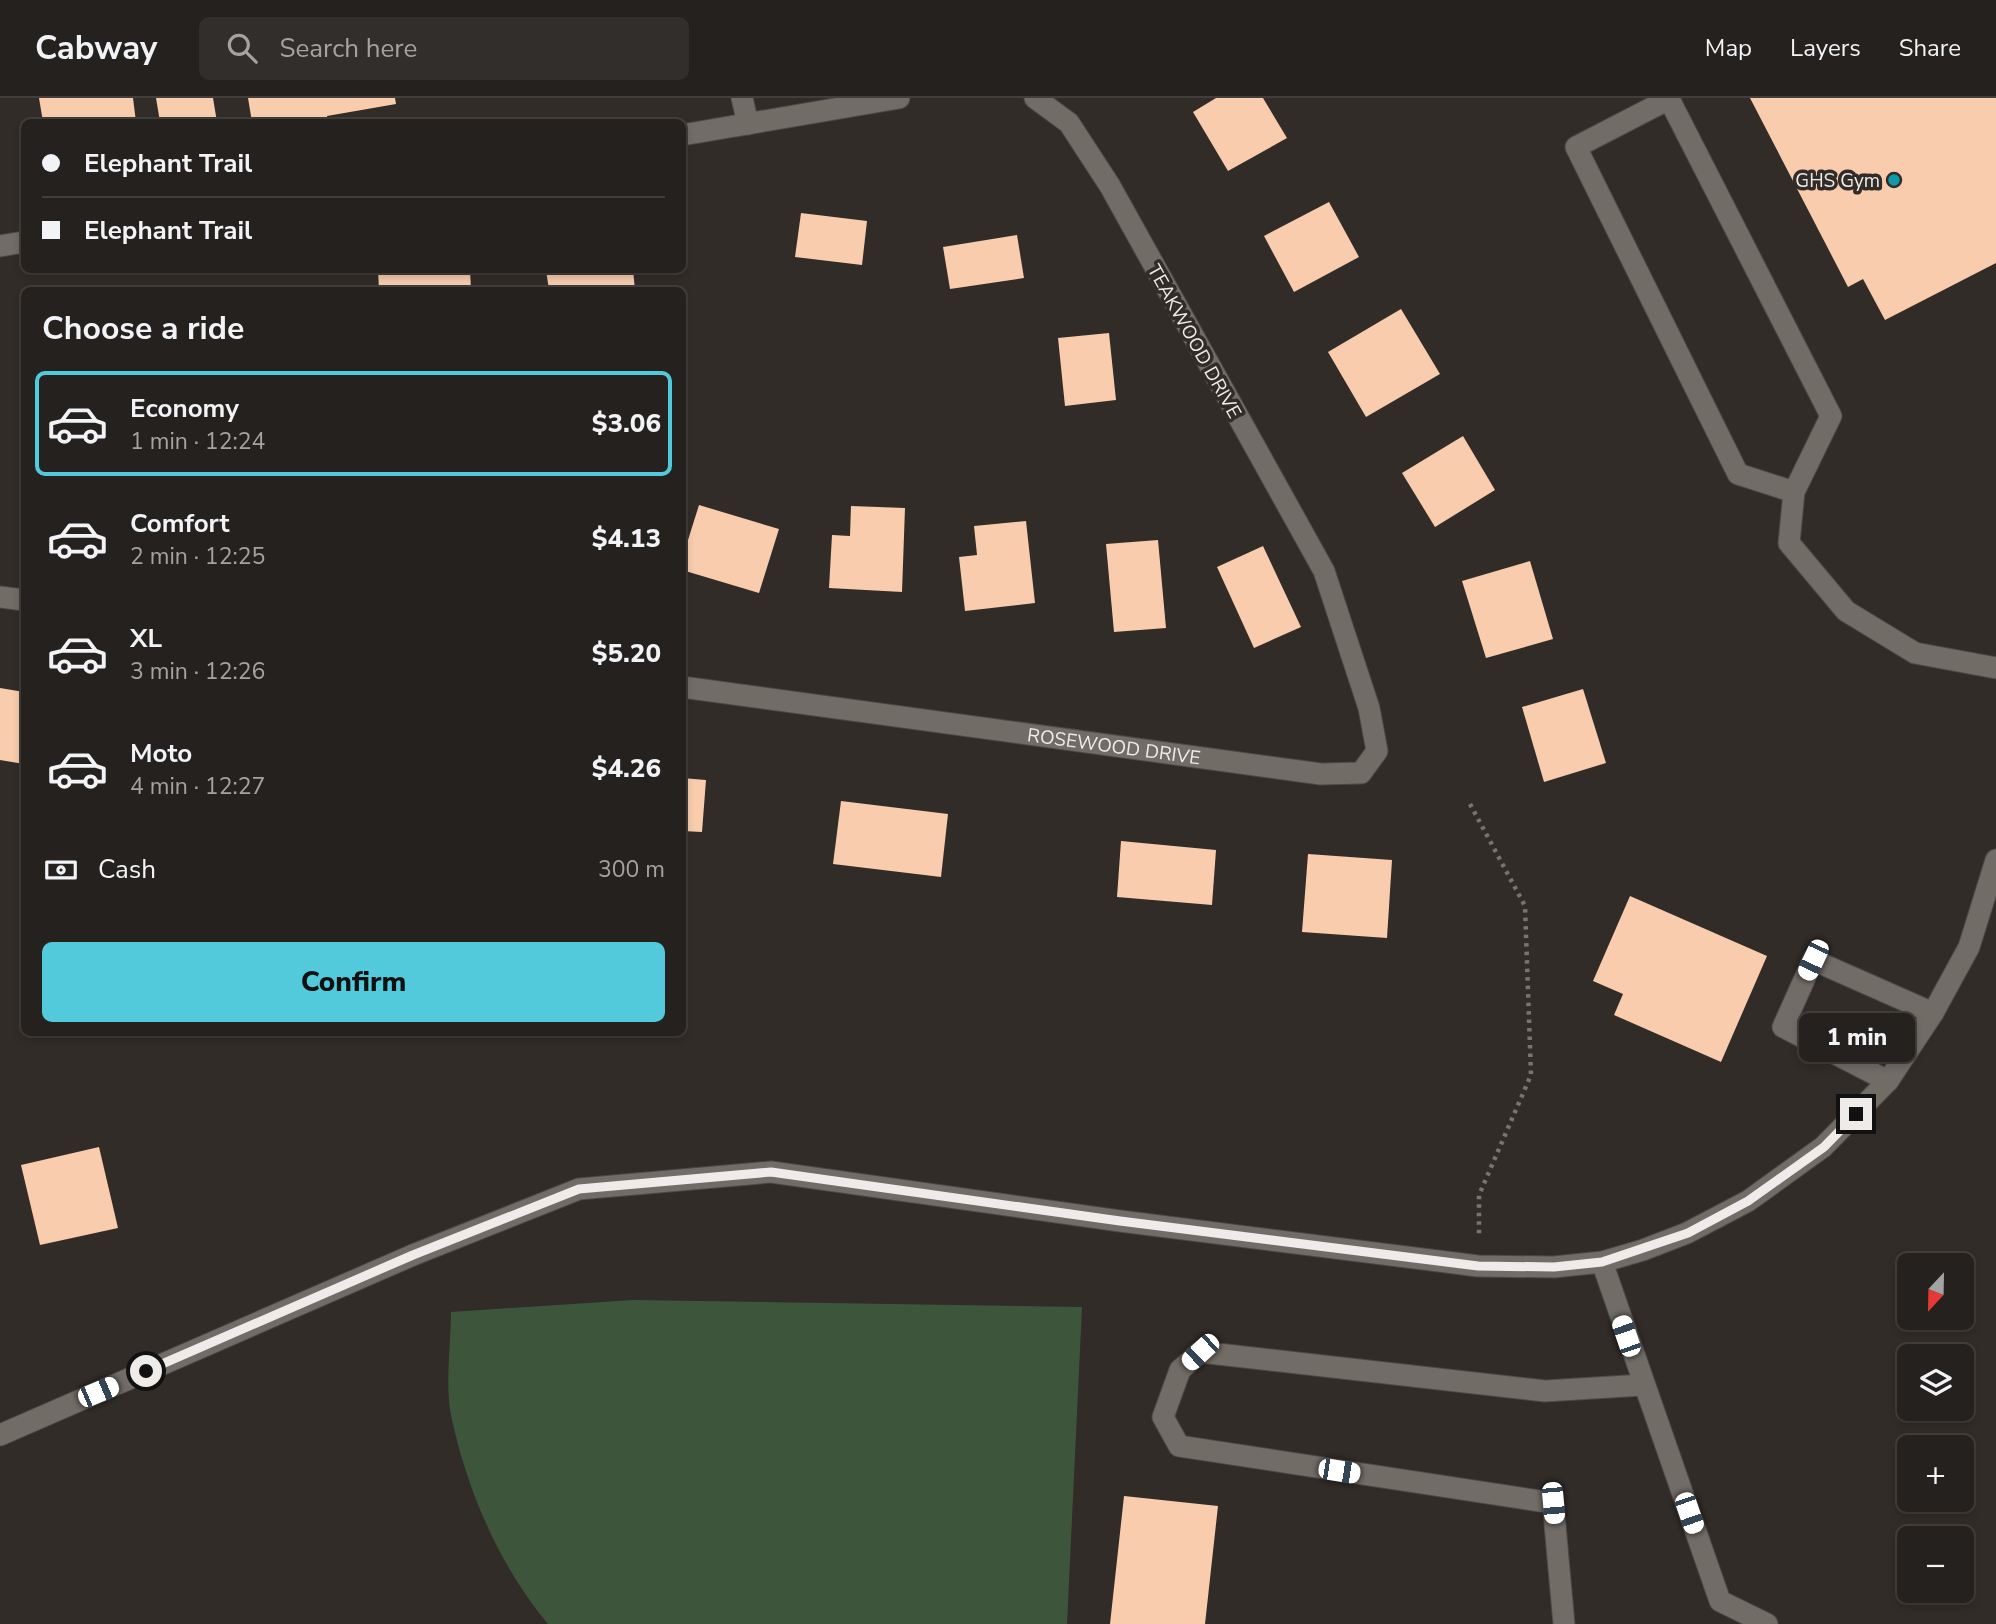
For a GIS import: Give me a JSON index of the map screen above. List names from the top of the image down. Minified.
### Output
{"streets":{"street":["TEAKWOOD DRIVE","ROSEWOOD DRIVE"]},"crossings":[["TEAKWOOD DRIVE","ROSEWOOD DRIVE"]],"places":["GHS Gym"],"north":"bottom","page":{"header":"Cabway","search":"Search here","nav":["Map","Layers","Share"],"banner":["Elephant Trail","Elephant Trail"],"heading":"Choose a ride","list":[{"name":"Economy","note":"1 min · 12:24","value":"$3.06"},{"name":"Comfort","note":"2 min · 12:25","value":"$4.13"},{"name":"XL","note":"3 min · 12:26","value":"$5.20"},{"name":"Moto","note":"4 min · 12:27","value":"$4.26"}],"pay":["Cash","300 m"],"buttons":"Confirm","bubble":"1 min","map_buttons":["+","−"]}}
